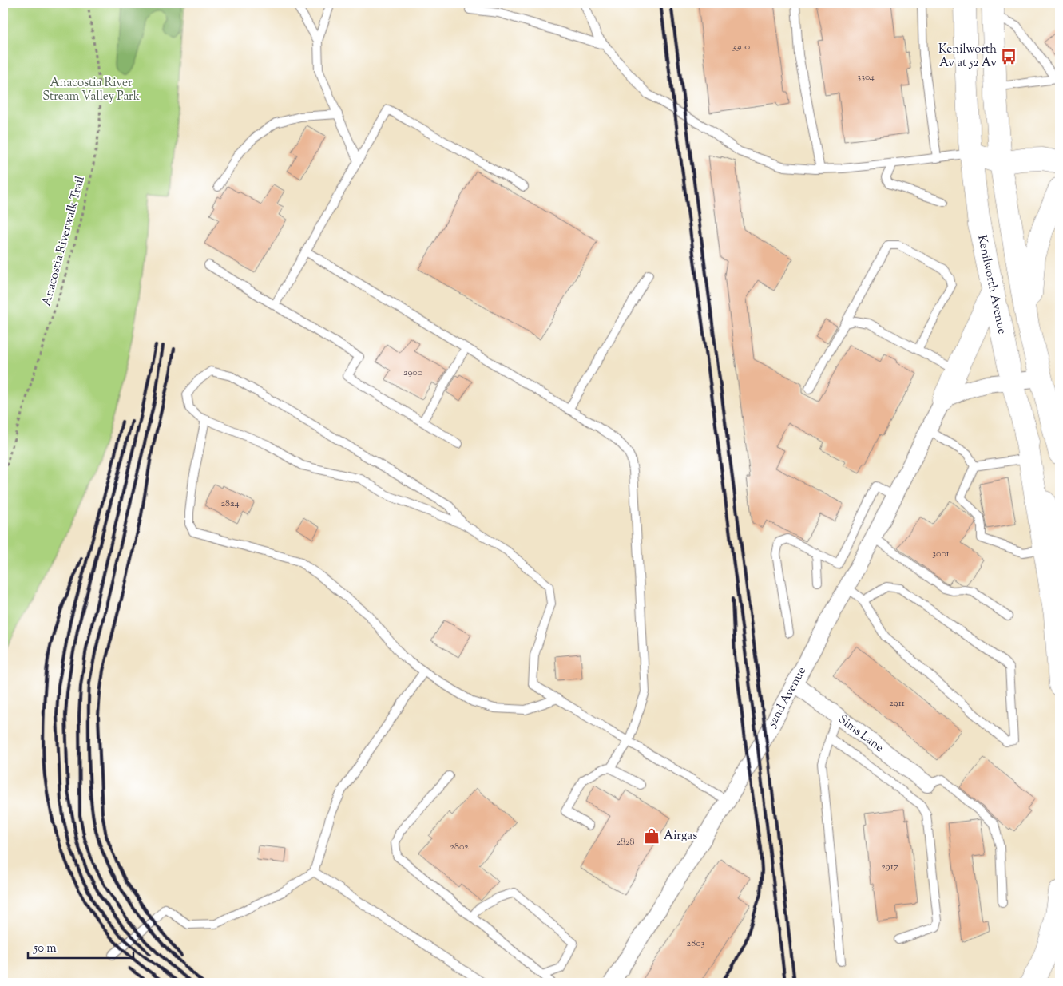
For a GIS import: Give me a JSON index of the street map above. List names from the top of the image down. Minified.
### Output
{"streets":{"main road":["Kenilworth Avenue"],"street":["52nd Avenue","Sims Lane"],"path":["Anacostia Riverwalk Trail"]},"crossings":[["52nd Avenue","Sims Lane"]],"parks":["Anacostia River Stream Valley Park"],"places":{"bus stop":["Kenilworth Av at 52 Av"],"shop":["Airgas"]},"house_numbers":["3300","3304","2900","2824","3001","2911","2828","2802","2917","2803"],"scale_bar":"50 m"}
